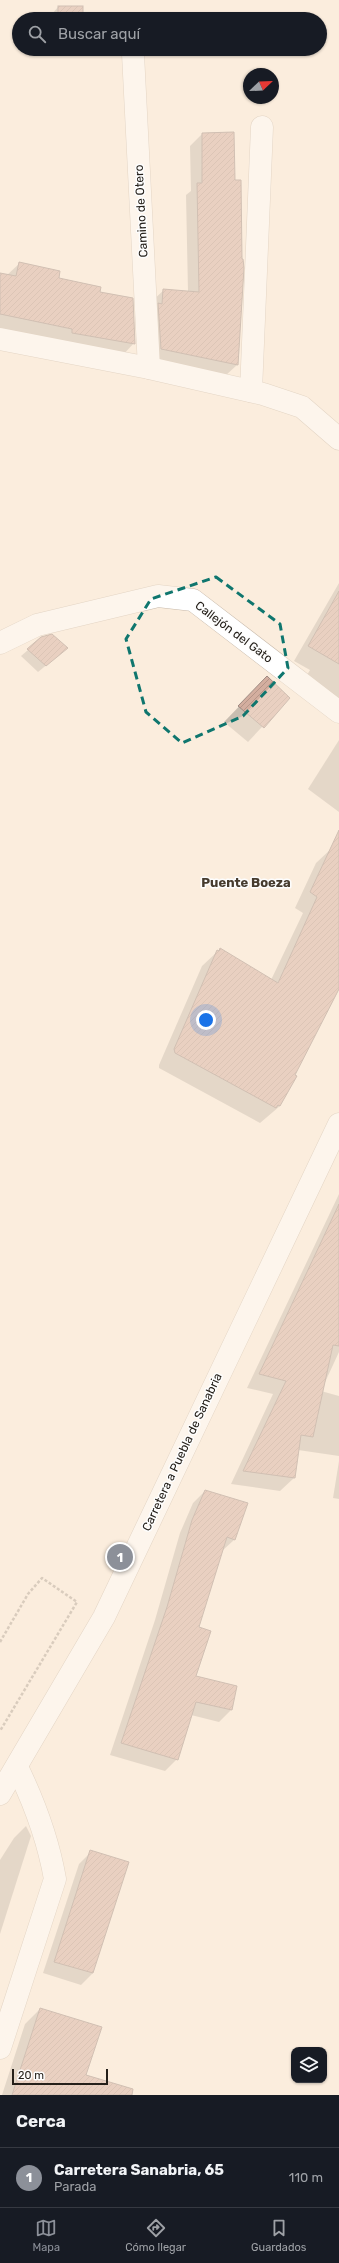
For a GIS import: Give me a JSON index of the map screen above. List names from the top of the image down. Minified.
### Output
{"streets":{"street":["Camino de Otero","Callejón del Gato","Carretera a Puebla de Sanabria"]},"districts":["Puente Boeza"],"scale_bar":"20 m","north":"top right","page":{"search":"Buscar aquí","pins":"1","scale":"20 m","heading":"Cerca","list":[{"mark":"1","name":"Carretera Sanabria, 65","note":"Parada","value":"110 m"}],"nav":["Mapa","Cómo llegar","Guardados"]}}
